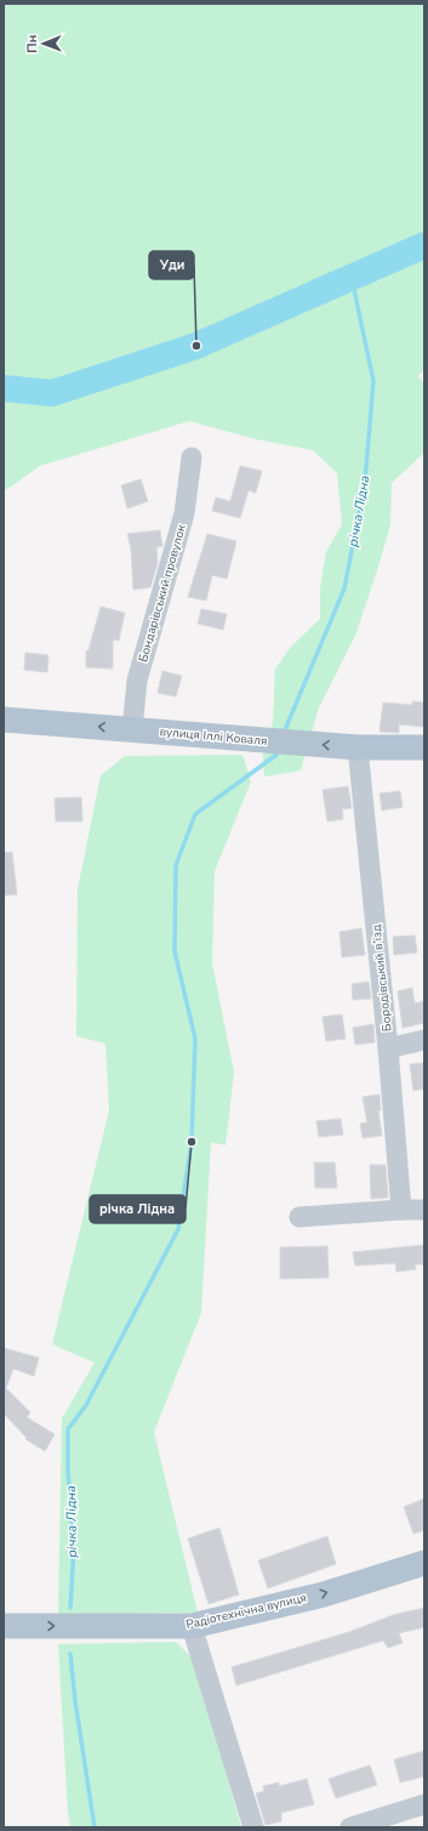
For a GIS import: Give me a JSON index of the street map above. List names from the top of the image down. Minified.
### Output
{"streets":{"main road":["вулиця Іллі Коваля","Радіотехнічна вулиця"],"street":["Бондарівський провулок","Бородівський в’їзд"]},"crossings":[["Бондарівський провулок","вулиця Іллі Коваля"],["вулиця Іллі Коваля","Бородівський в’їзд"]],"one_way":["вулиця Іллі Коваля","Радіотехнічна вулиця"],"water":["річка Лідна"],"places":["Уди","річка Лідна"],"north":"left"}
